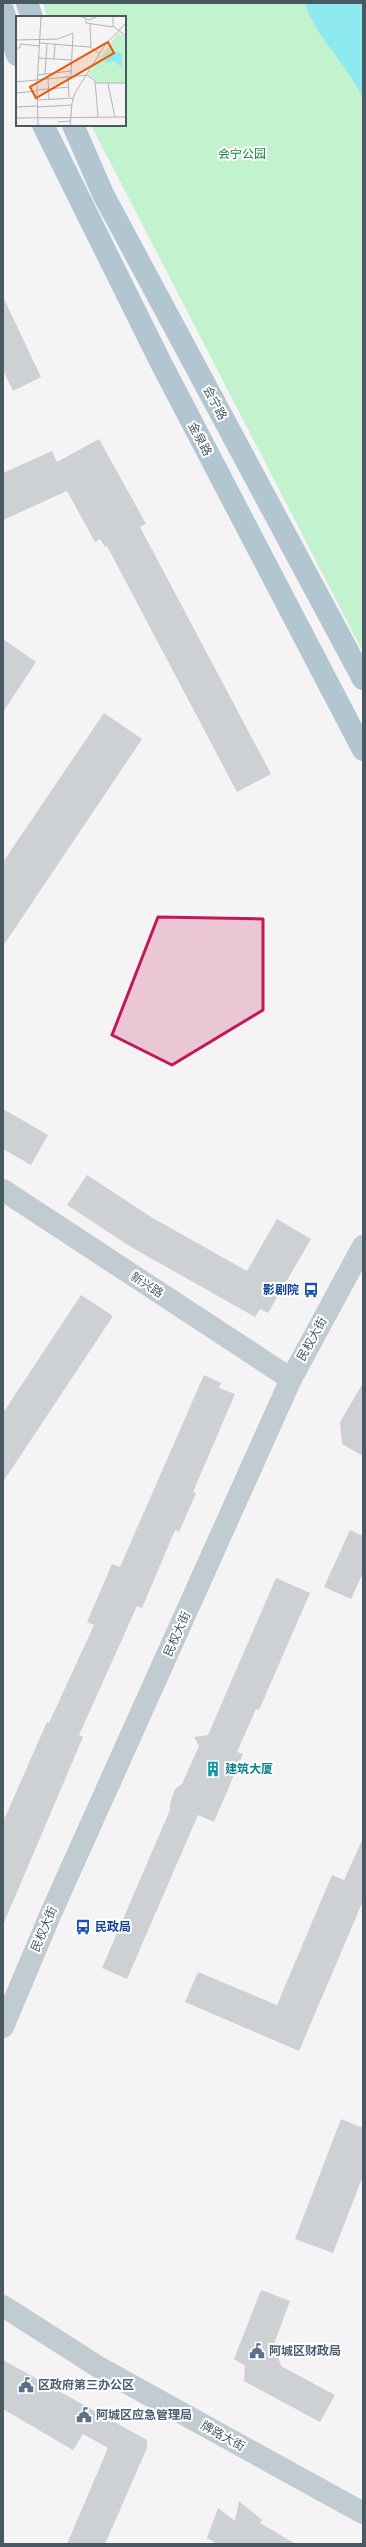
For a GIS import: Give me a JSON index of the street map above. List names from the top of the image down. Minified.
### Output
{"streets":{"main road":["会宁路","金泉路"],"street":["新兴路","民权大街","牌路大街"]},"crossings":[["新兴路","民权大街"]],"parks":["会宁公园"],"places":{"bus stop":["影剧院","民政局"],"building":["建筑大厦"],"public building":["阿城区财政局","区政府第三办公区","阿城区应急管理局"]}}
